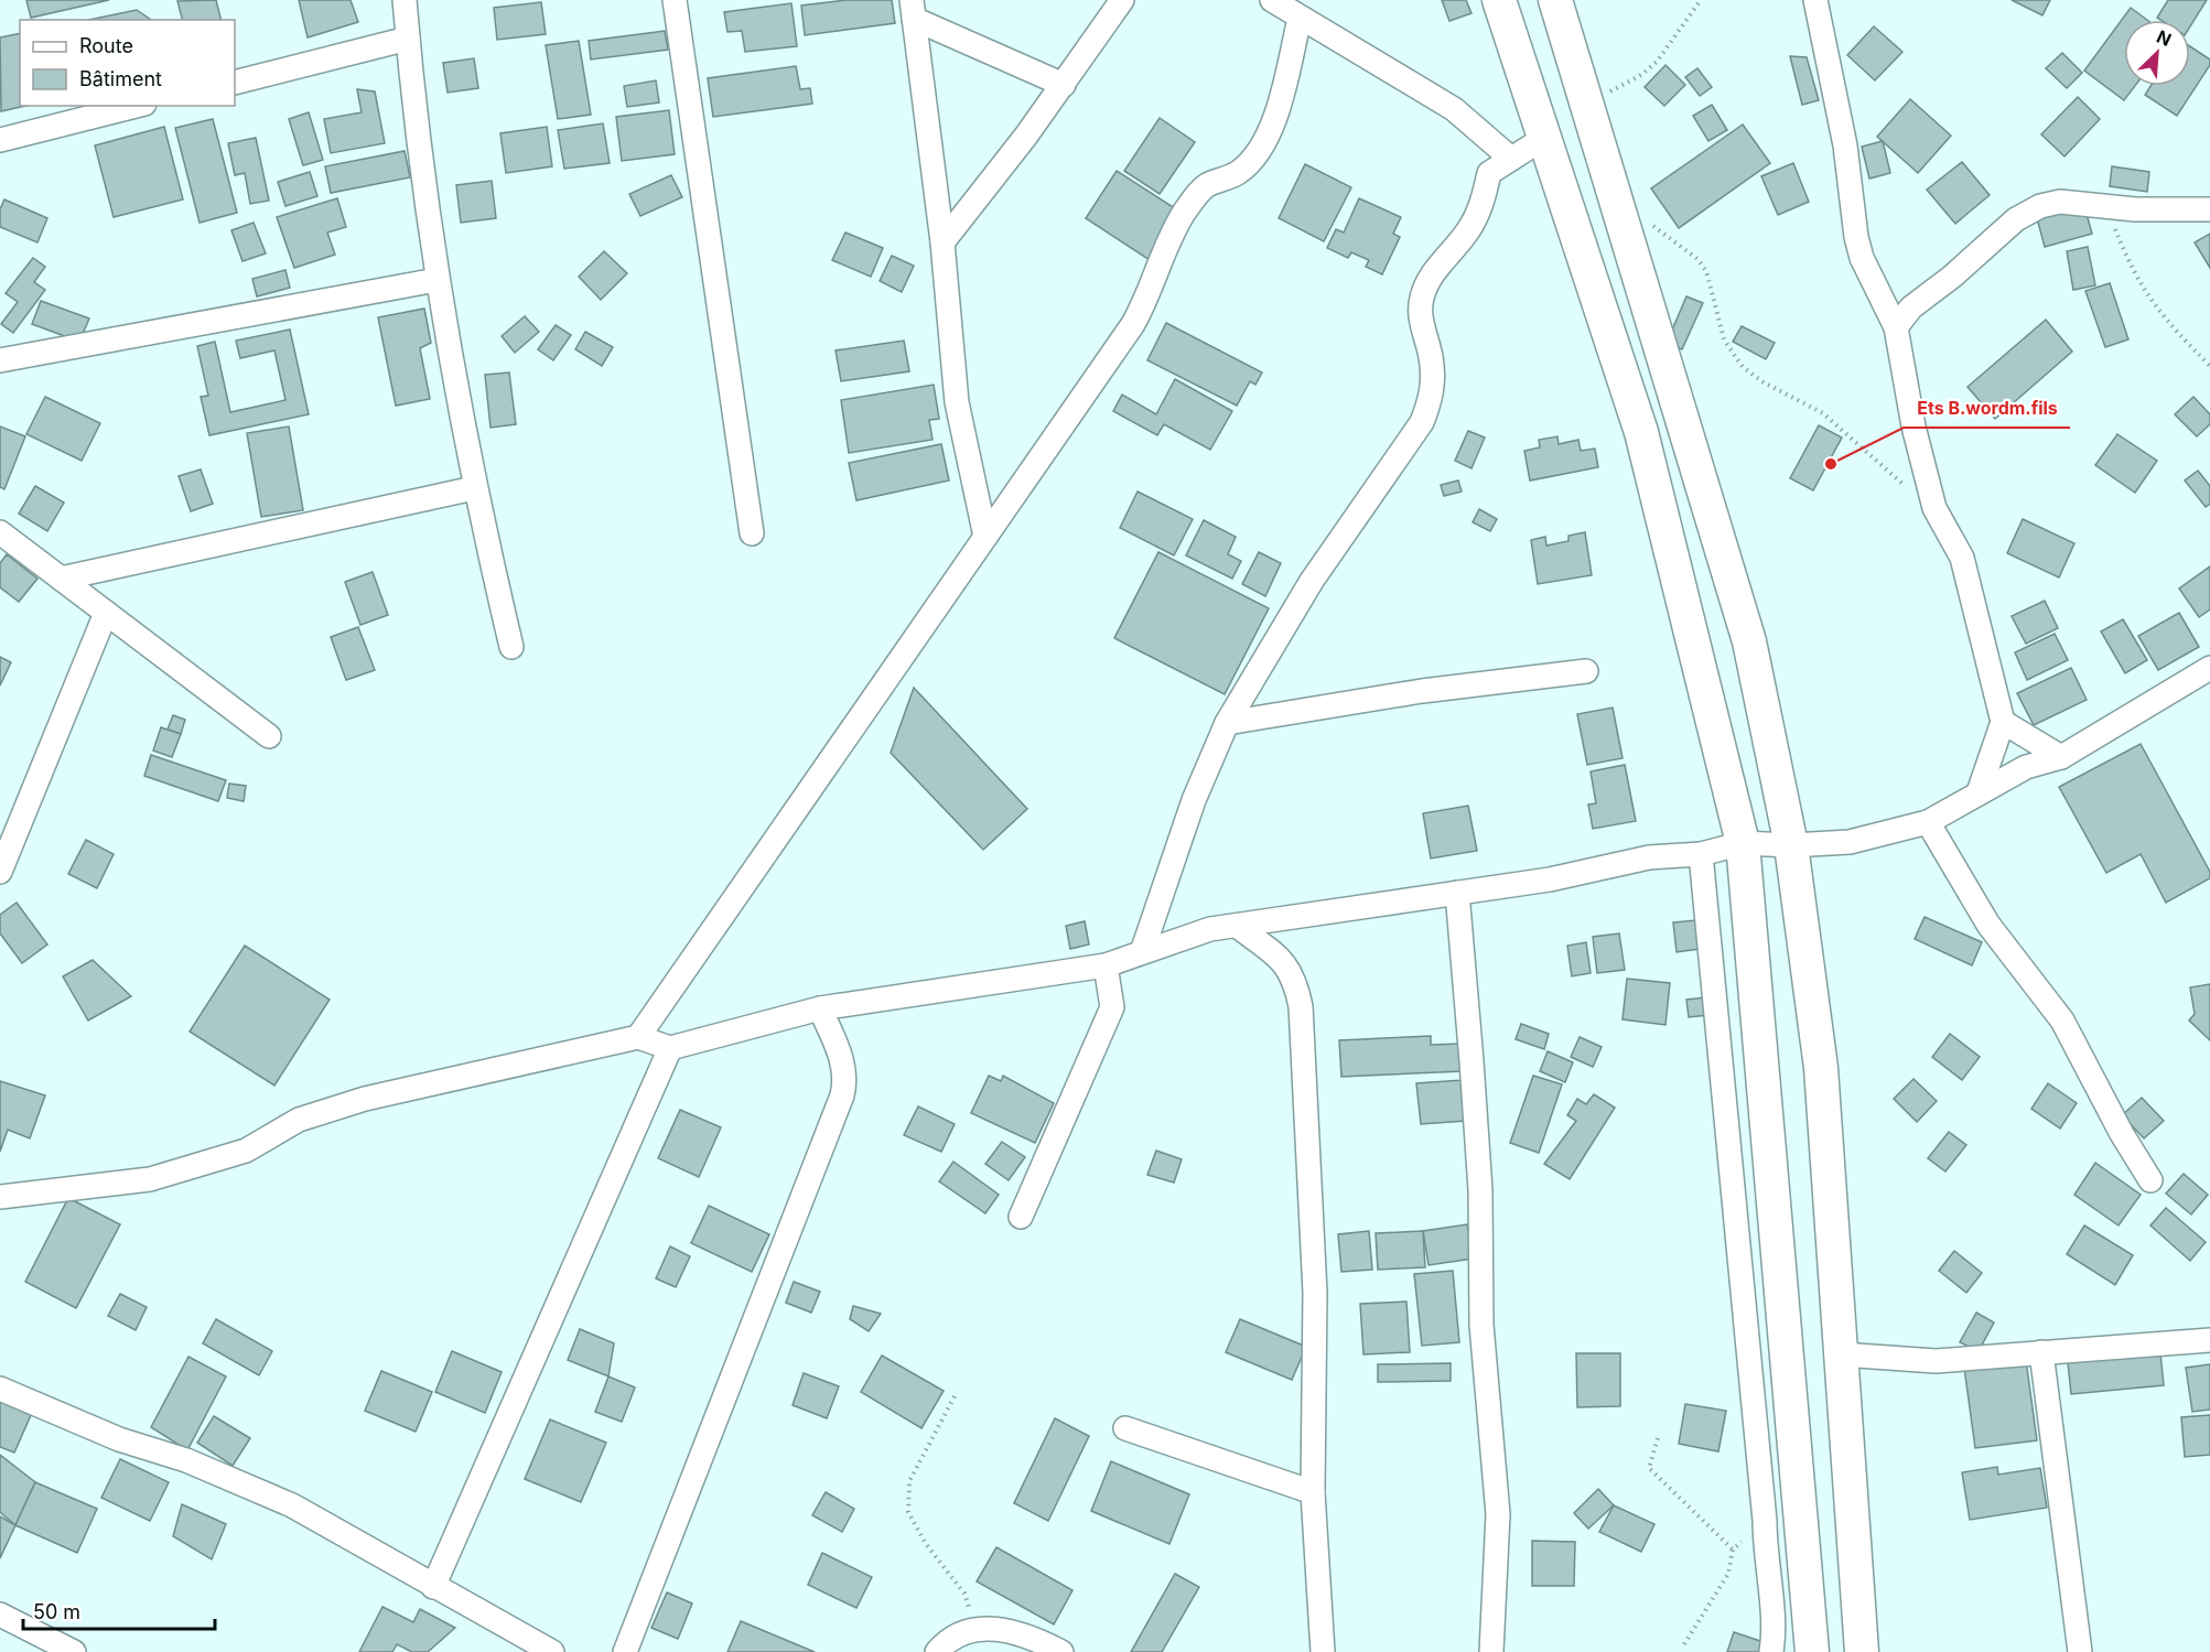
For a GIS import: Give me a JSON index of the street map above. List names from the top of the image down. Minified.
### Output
{"places":["Ets B.wordm.fils"],"legend":["Route","Bâtiment"],"scale_bar":"50 m","north":"top right"}
